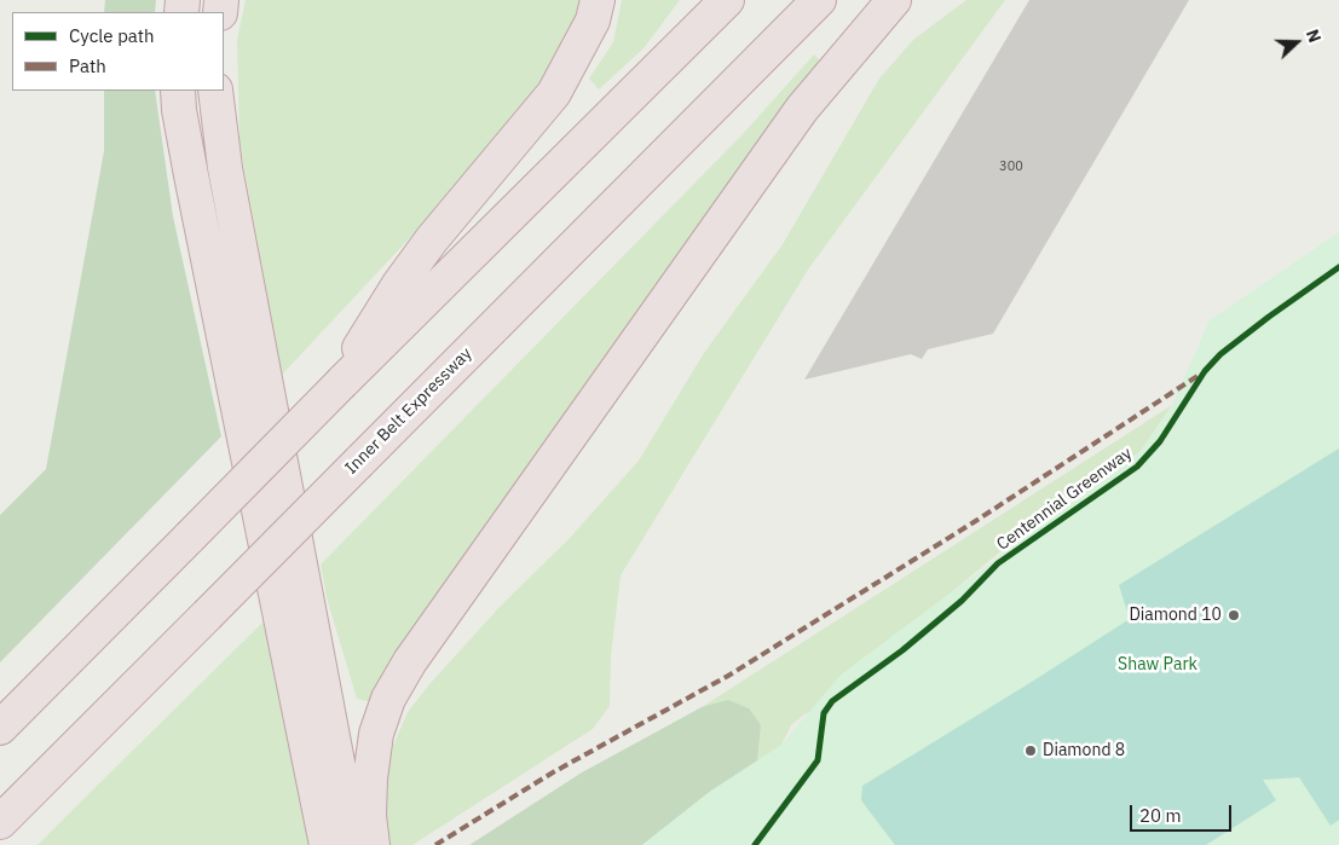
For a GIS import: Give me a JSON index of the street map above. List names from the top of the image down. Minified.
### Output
{"streets":{"highway":["Inner Belt Expressway"],"cycle path":["Centennial Greenway"]},"parks":["Shaw Park"],"places":["Diamond 10","Diamond 8"],"house_numbers":["300"],"legend":["Cycle path","Path"],"scale_bar":"20 m","north":"right"}
